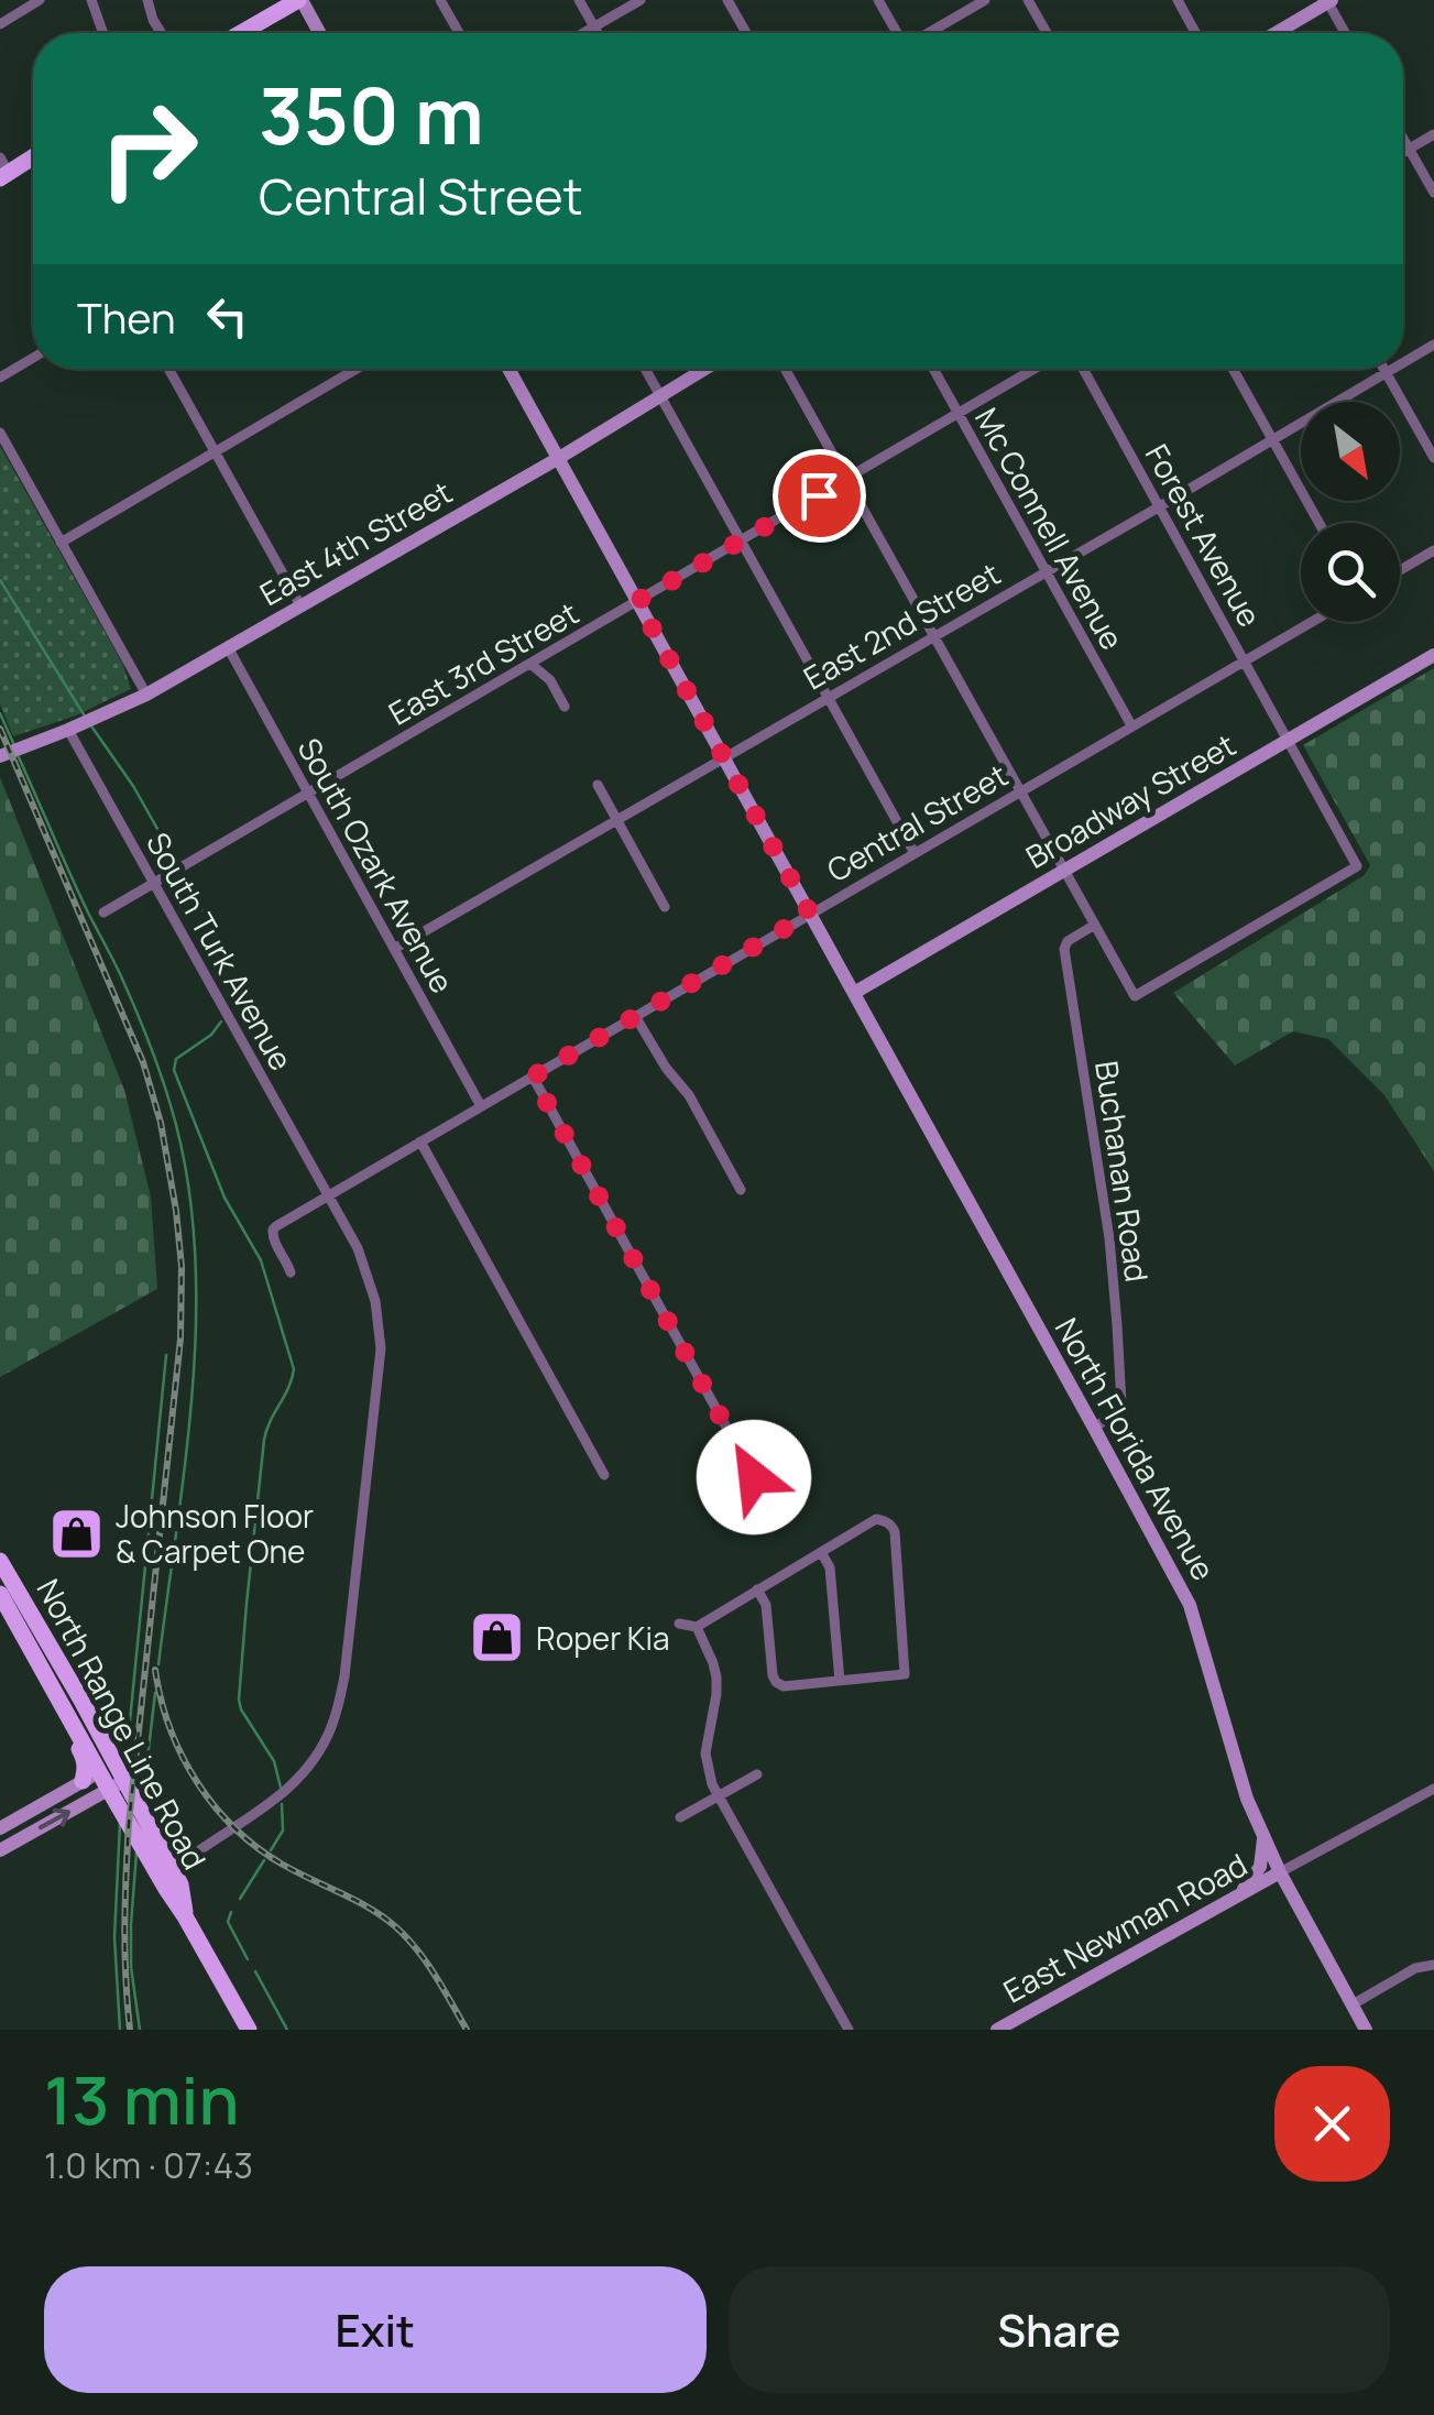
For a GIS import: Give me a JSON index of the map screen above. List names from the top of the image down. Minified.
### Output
{"streets":{"main road":["North Range Line Road"],"street":["Mc Connell Avenue","Forest Avenue","East 4th Street","East 2nd Street","East 3rd Street","Broadway Street","Central Street","South Ozark Avenue","South Turk Avenue","Buchanan Road","North Florida Avenue","East Newman Road"]},"crossings":[["Mc Connell Avenue","East 2nd Street"],["Mc Connell Avenue","East 3rd Street"],["Mc Connell Avenue","Central Street"],["Forest Avenue","East 2nd Street"],["Forest Avenue","Broadway Street"],["Forest Avenue","Central Street"],["Forest Avenue","Buchanan Road"],["East 4th Street","South Ozark Avenue"],["East 4th Street","South Turk Avenue"],["East 4th Street","North Florida Avenue"],["East 2nd Street","South Ozark Avenue"],["East 2nd Street","North Florida Avenue"],["East 3rd Street","South Ozark Avenue"],["East 3rd Street","South Turk Avenue"],["East 3rd Street","North Florida Avenue"],["Broadway Street","North Florida Avenue"],["Central Street","South Ozark Avenue"],["Central Street","South Turk Avenue"],["Central Street","North Florida Avenue"],["South Turk Avenue","North Range Line Road"],["North Florida Avenue","East Newman Road"]],"places":{"shop":["Johnson Floor & Carpet One","Roper Kia"]},"north":"bottom right","page":{"turn":["350 m","Central Street"],"then":"Then","heading":["13 min","1.0 km · 07:43"],"buttons":["Exit","Share"]}}
